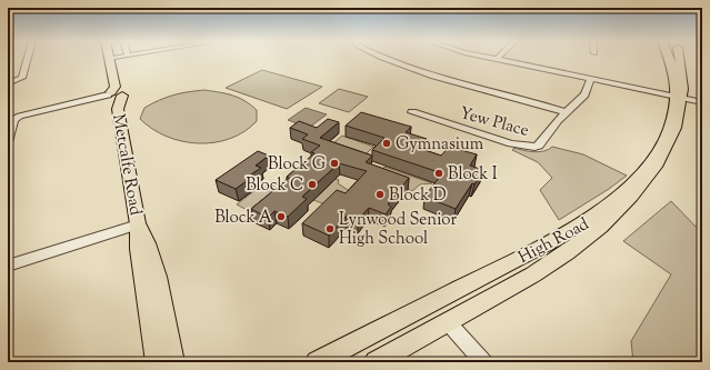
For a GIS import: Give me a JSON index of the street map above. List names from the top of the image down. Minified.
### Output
{"streets":{"main road":["Metcalfe Road","High Road"],"street":["Yew Place"]},"places":["Gymnasium","Block G","Block I","Block C","Block D","Block A","Lynwood Senior High School"]}
